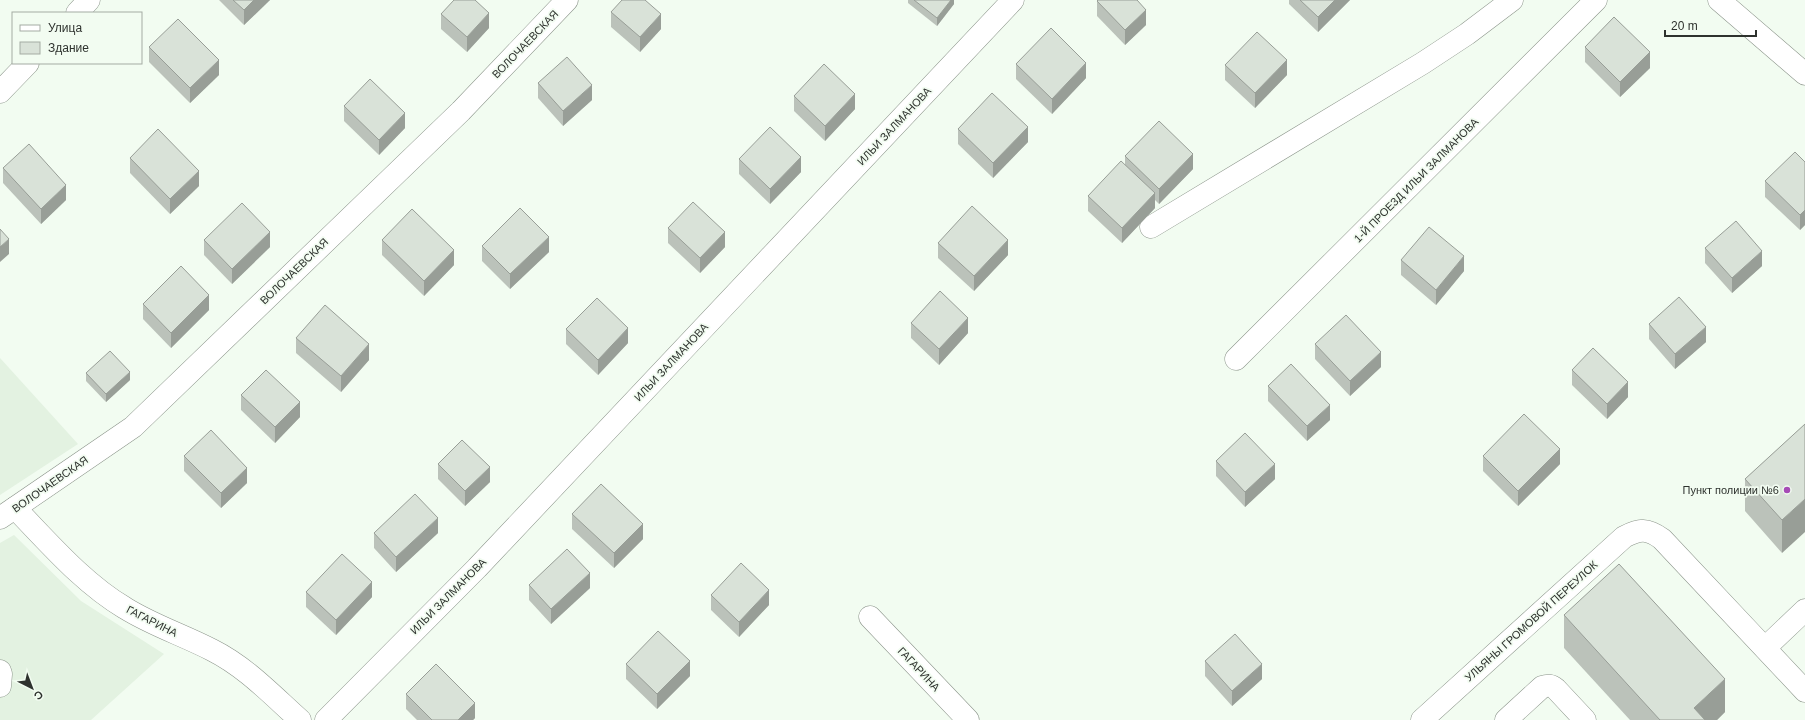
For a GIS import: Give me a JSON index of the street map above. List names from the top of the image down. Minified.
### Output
{"streets":{"street":["ВОЛОЧАЕВСКАЯ","ИЛЬИ ЗАЛМАНОВА","1-Й ПРОЕЗД ИЛЬИ ЗАЛМАНОВА","ГАГАРИНА","УЛЬЯНЫ ГРОМОВОЙ ПЕРЕУЛОК"]},"crossings":[["ВОЛОЧАЕВСКАЯ","ГАГАРИНА"]],"places":["Пункт полиции №6"],"legend":["Улица","Здание"],"scale_bar":"20 m","north":"bottom right"}
